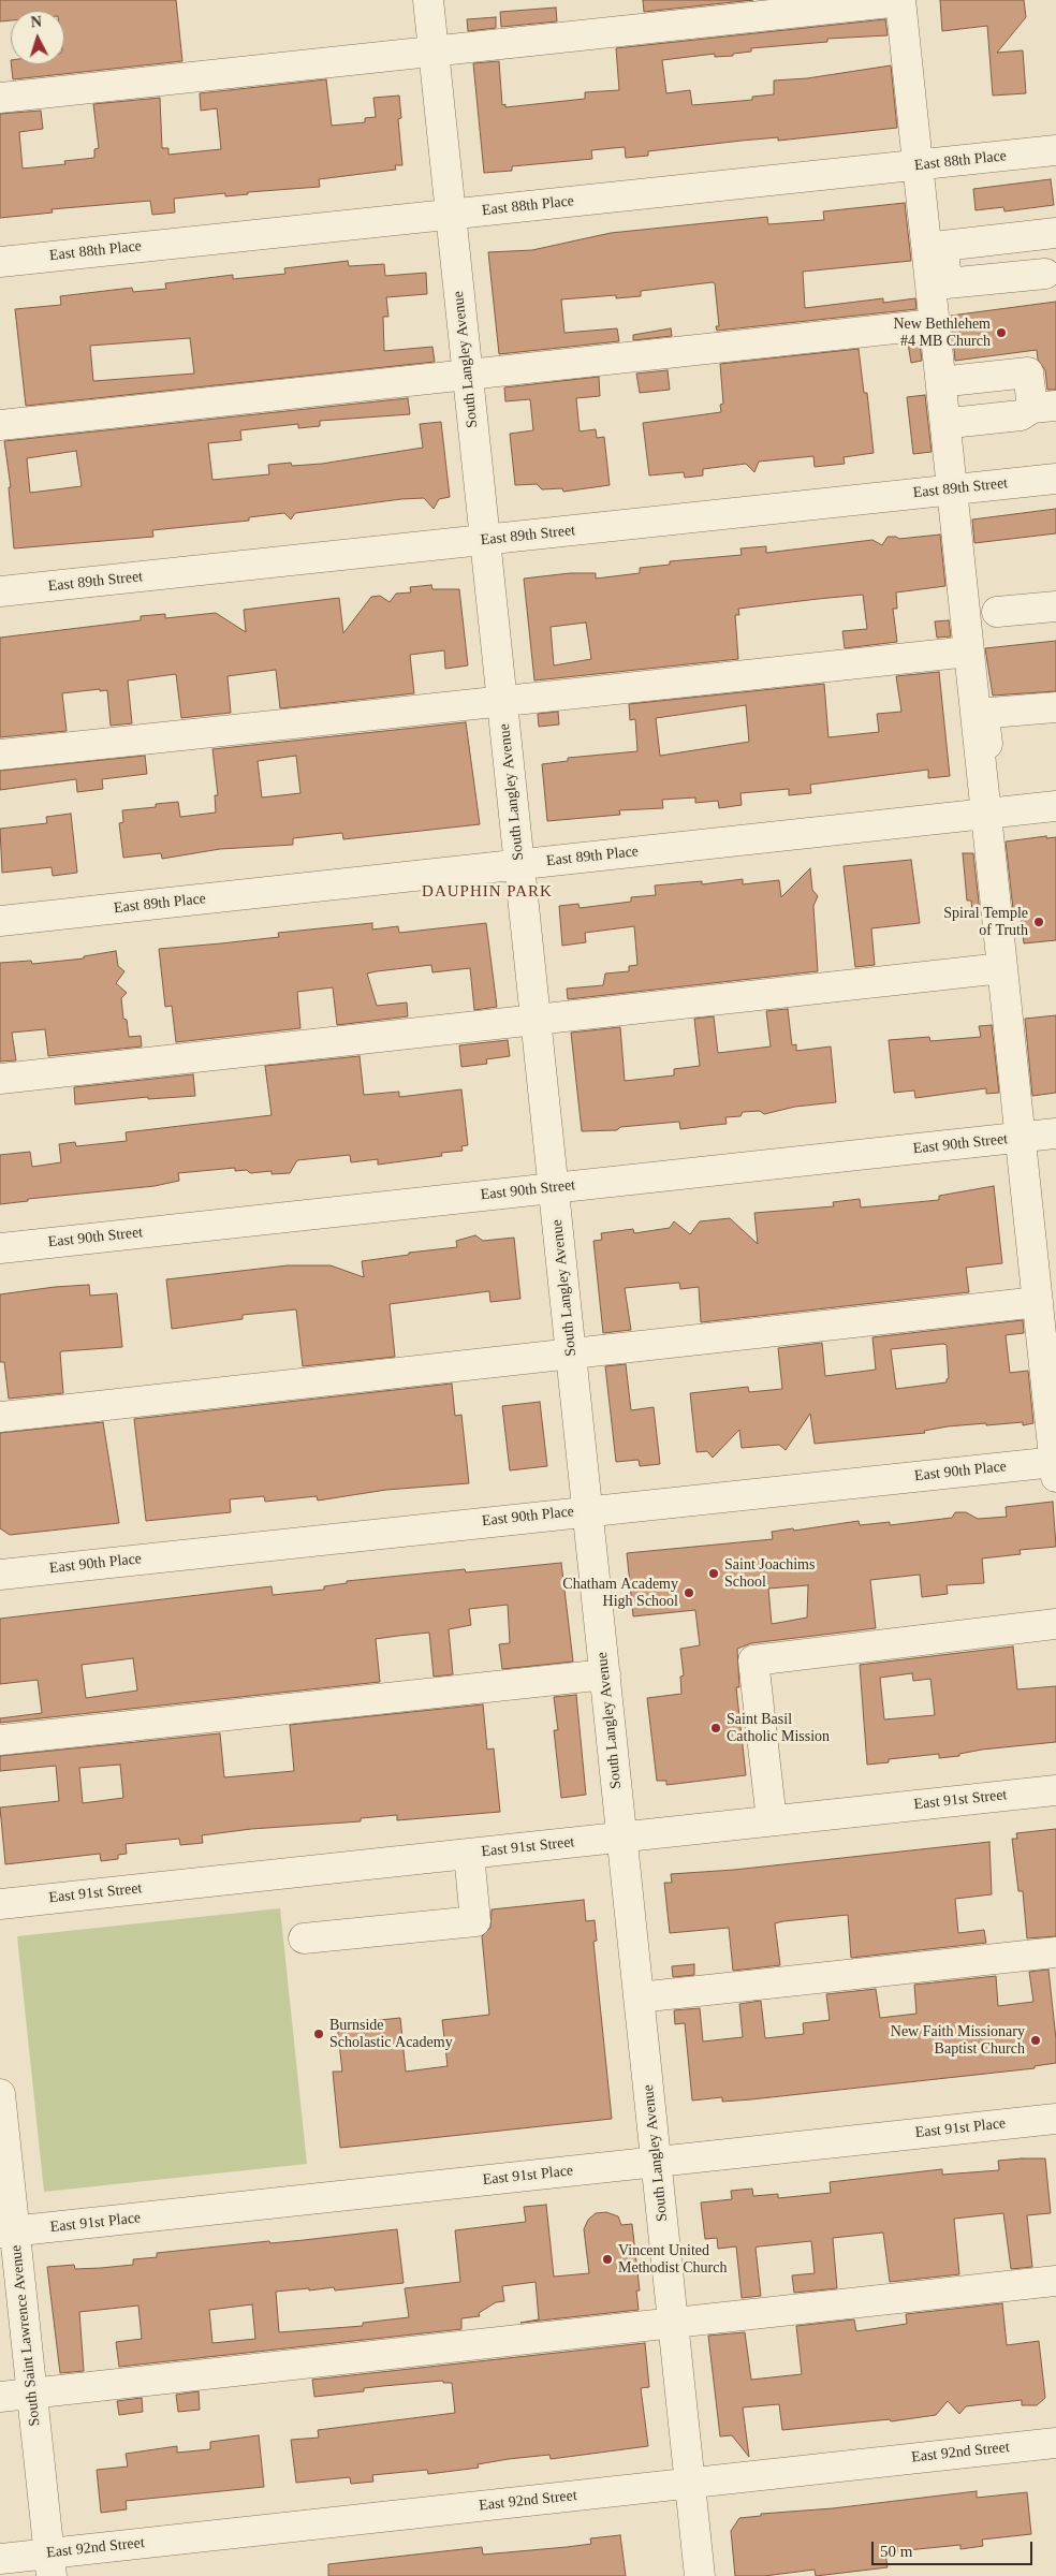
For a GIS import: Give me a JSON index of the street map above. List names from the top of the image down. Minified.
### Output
{"streets":{"street":["East 88th Place","South Langley Avenue","East 89th Street","East 89th Place","East 90th Street","East 90th Place","East 91st Street","East 91st Place","South Saint Lawrence Avenue","East 92nd Street"]},"crossings":[["East 88th Place","South Langley Avenue"],["South Langley Avenue","East 89th Street"],["South Langley Avenue","East 89th Place"],["South Langley Avenue","East 90th Street"],["South Langley Avenue","East 90th Place"],["South Langley Avenue","East 91st Street"],["South Langley Avenue","East 91st Place"],["South Langley Avenue","East 92nd Street"],["East 91st Place","South Saint Lawrence Avenue"],["South Saint Lawrence Avenue","East 92nd Street"]],"districts":["DAUPHIN PARK"],"places":["New Bethlehem #4 MB Church","Spiral Temple of Truth","Saint Joachims School","Chatham Academy High School","Saint Basil Catholic Mission","Burnside Scholastic Academy","New Faith Missionary Baptist Church","Vincent United Methodist Church"],"scale_bar":"50 m","north":"top"}
